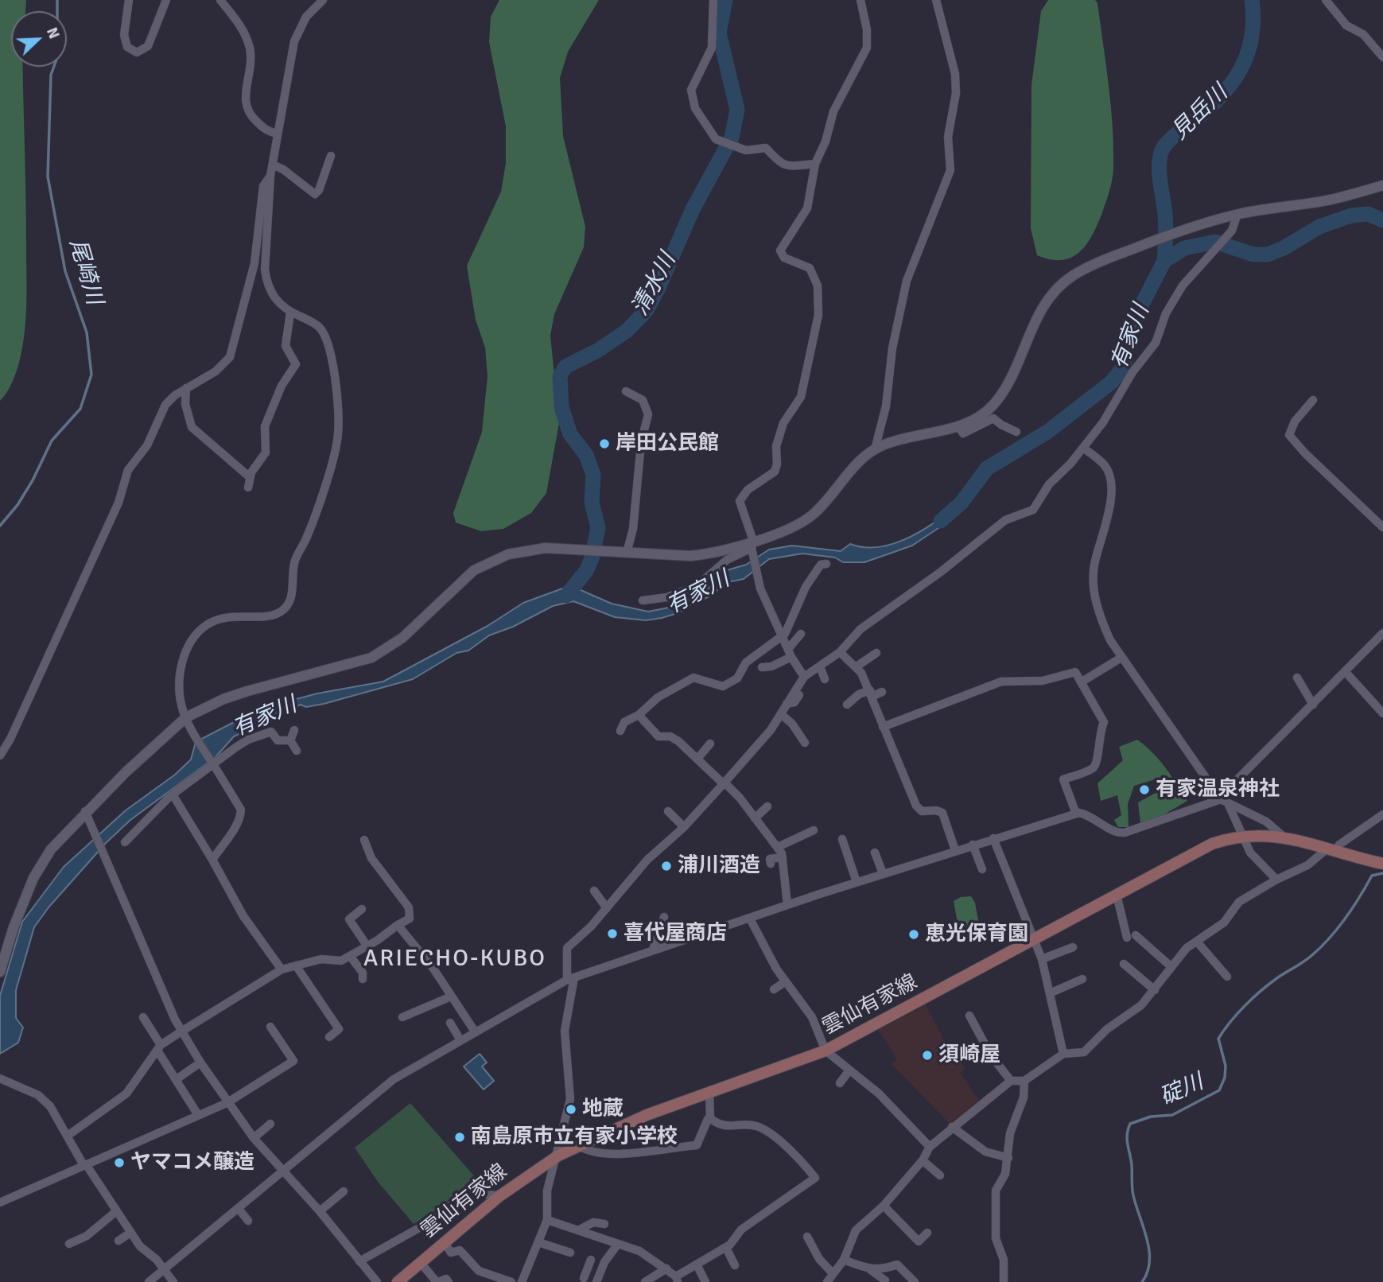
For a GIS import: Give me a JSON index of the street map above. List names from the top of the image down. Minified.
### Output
{"streets":{"main road":["雲仙有家線"]},"districts":["ARIECHO-KUBO"],"water":["見岳川","尾崎川","清水川","有家川","碇川"],"places":["岸田公民館","有家温泉神社","浦川酒造","喜代屋商店","恵光保育園","須崎屋","地蔵","南島原市立有家小学校","ヤマコメ醸造"],"north":"top right"}
